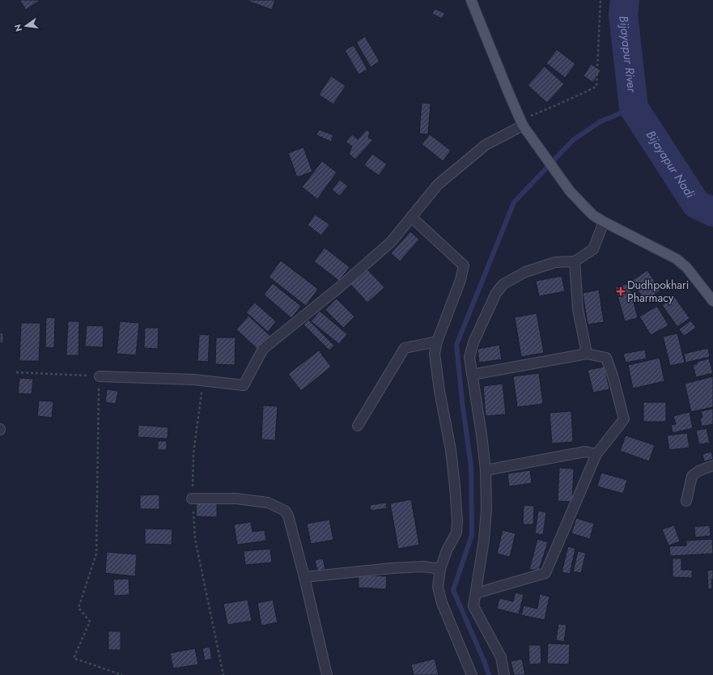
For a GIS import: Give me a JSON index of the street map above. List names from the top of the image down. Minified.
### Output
{"water":["Bijayapur River","Bijayapur Nadi"],"places":{"health":["Dudhpokhari Pharmacy"]},"north":"left"}
